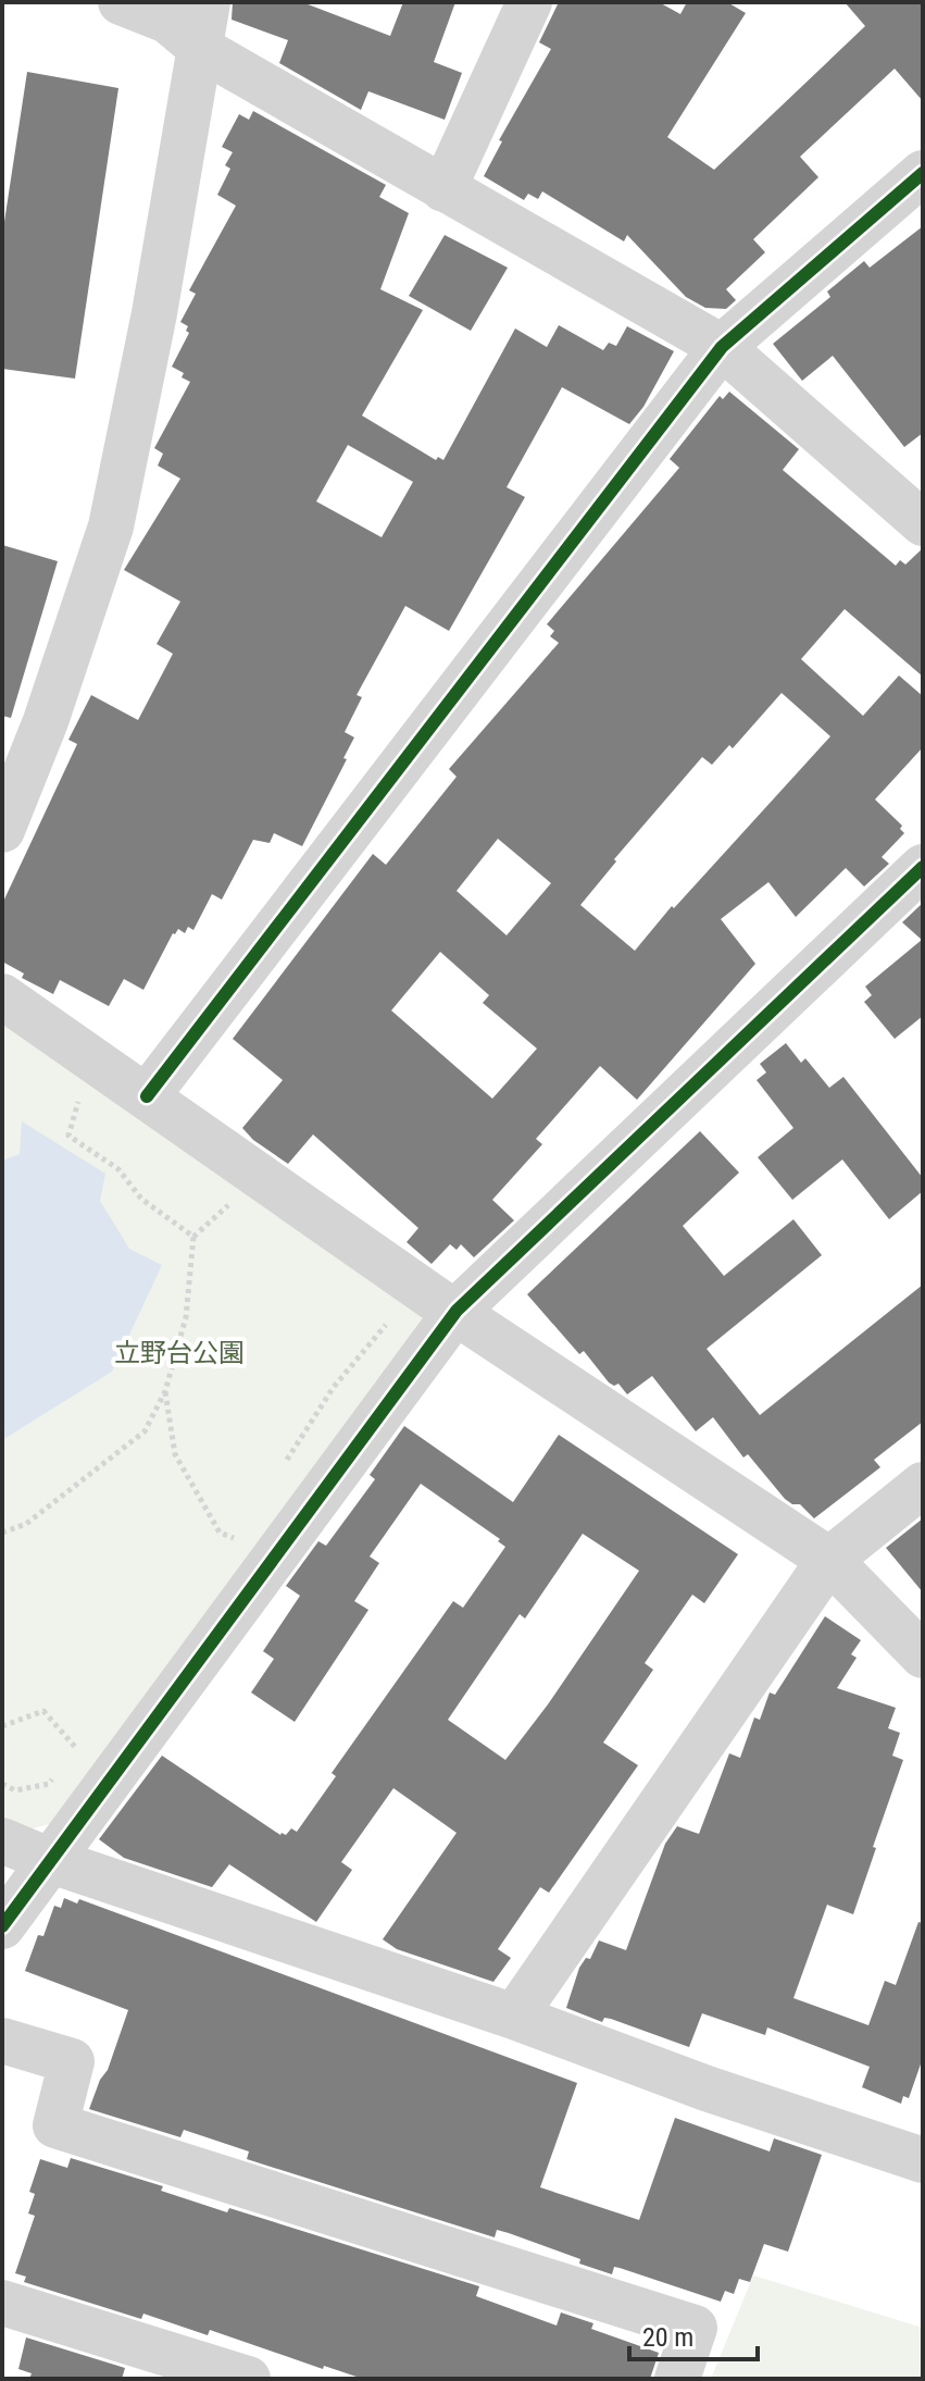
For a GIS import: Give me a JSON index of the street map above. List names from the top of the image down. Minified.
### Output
{"parks":["立野台公園"],"scale_bar":"20 m"}
